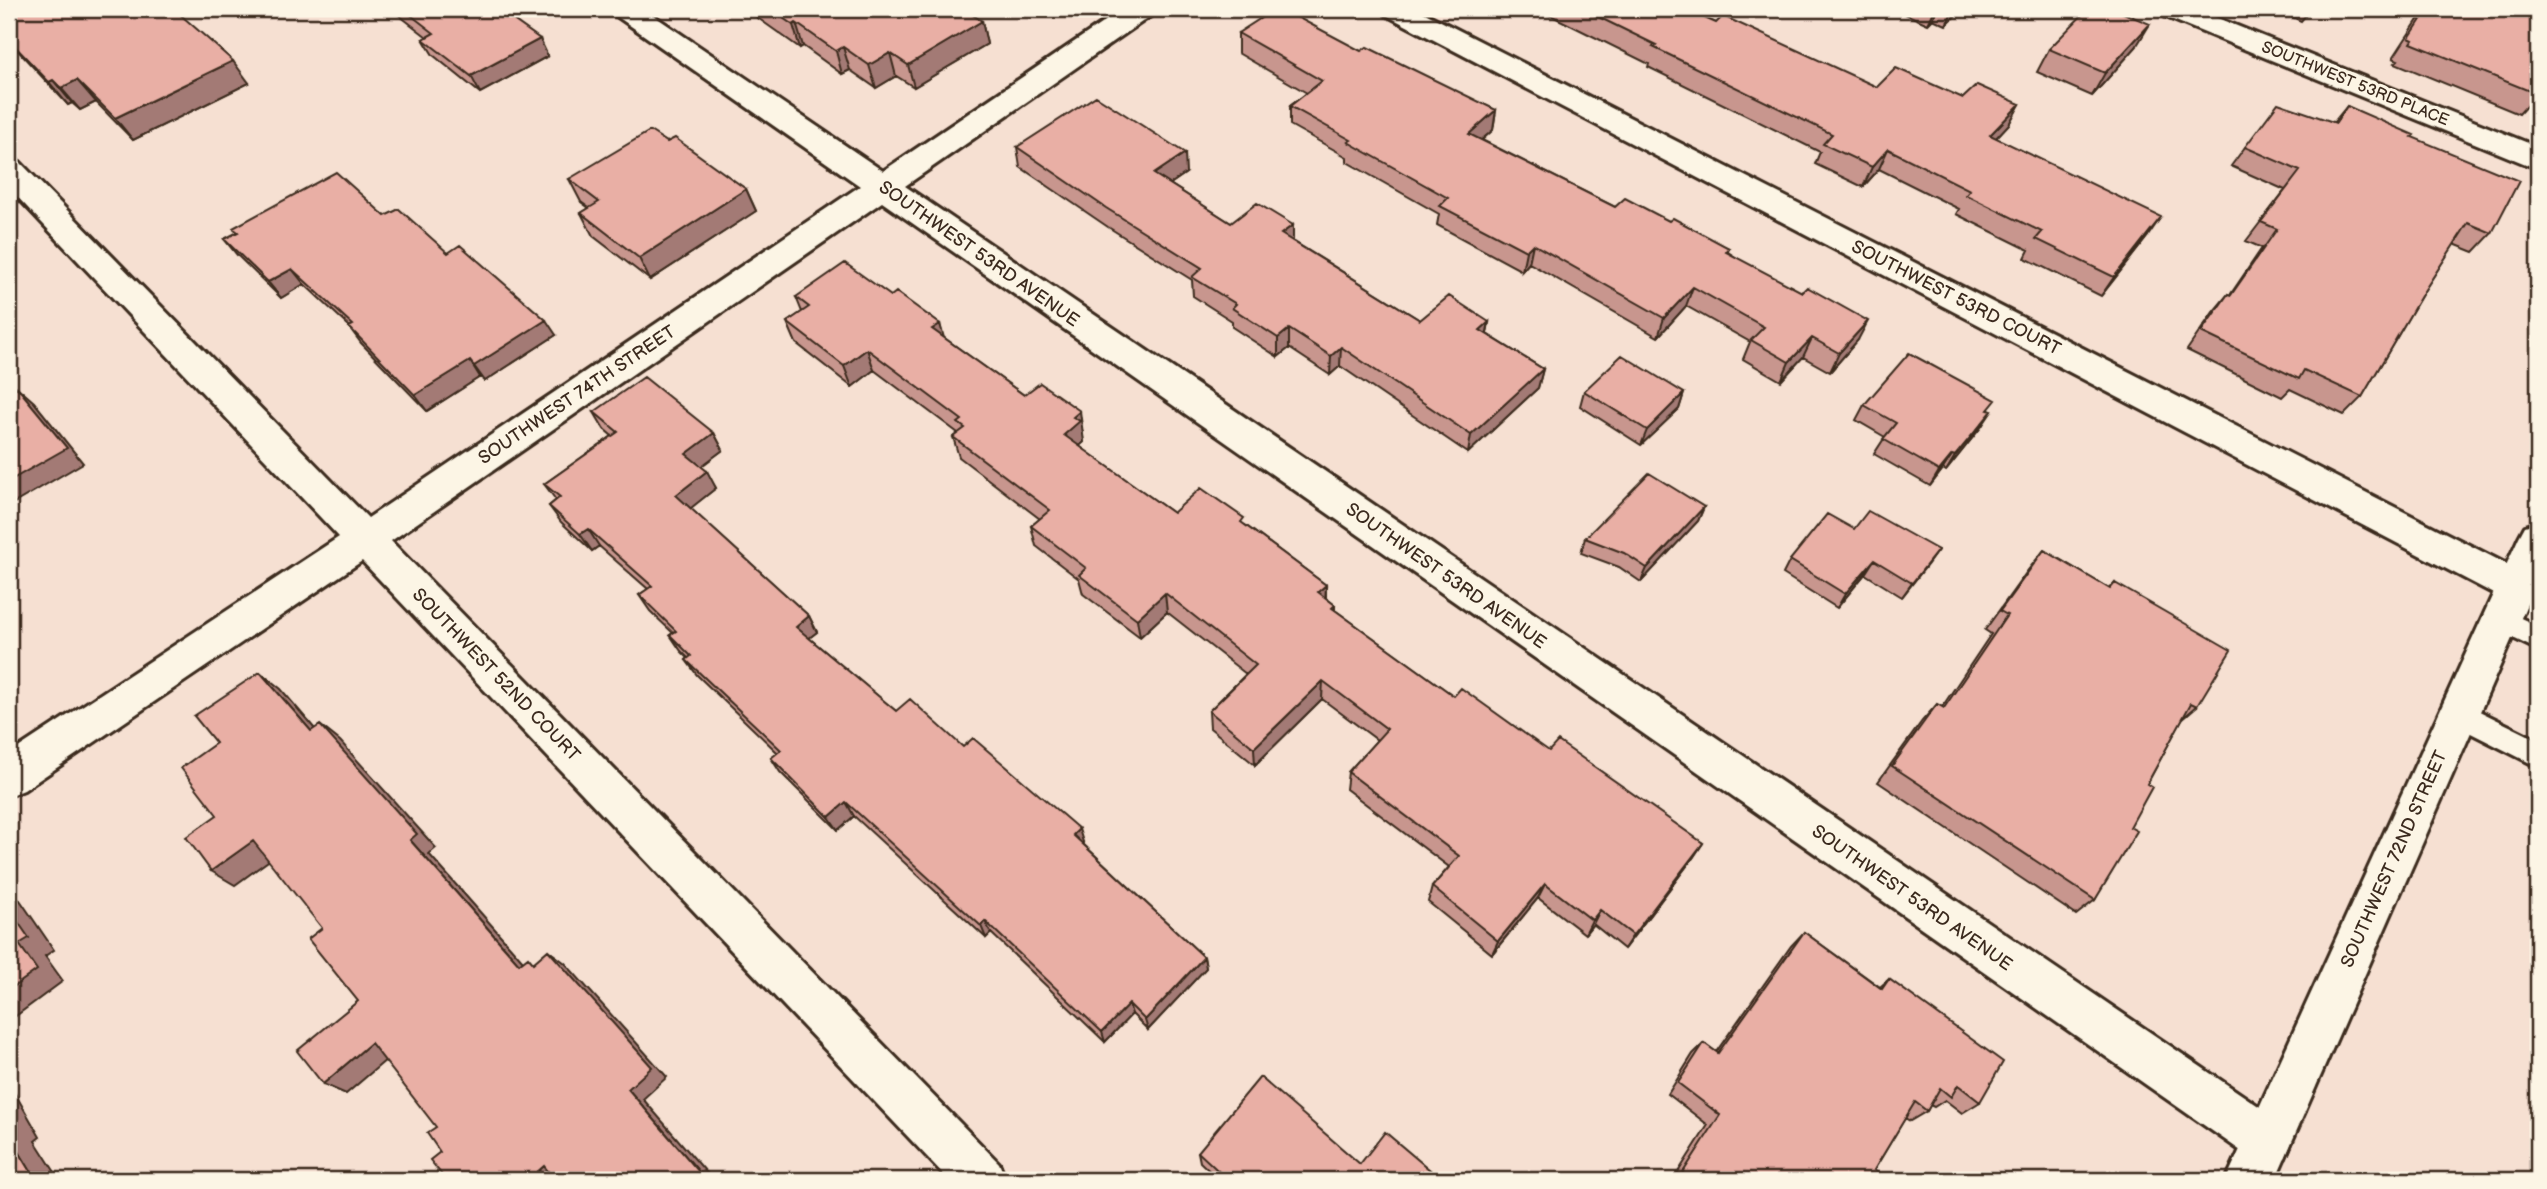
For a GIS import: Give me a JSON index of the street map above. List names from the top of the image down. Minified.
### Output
{"streets":{"street":["SOUTHWEST 53RD PLACE","SOUTHWEST 53RD AVENUE","SOUTHWEST 53RD COURT","SOUTHWEST 74TH STREET","SOUTHWEST 52ND COURT","SOUTHWEST 72ND STREET"]},"crossings":[["SOUTHWEST 53RD AVENUE","SOUTHWEST 74TH STREET"],["SOUTHWEST 53RD AVENUE","SOUTHWEST 72ND STREET"],["SOUTHWEST 53RD COURT","SOUTHWEST 72ND STREET"],["SOUTHWEST 74TH STREET","SOUTHWEST 52ND COURT"]]}
